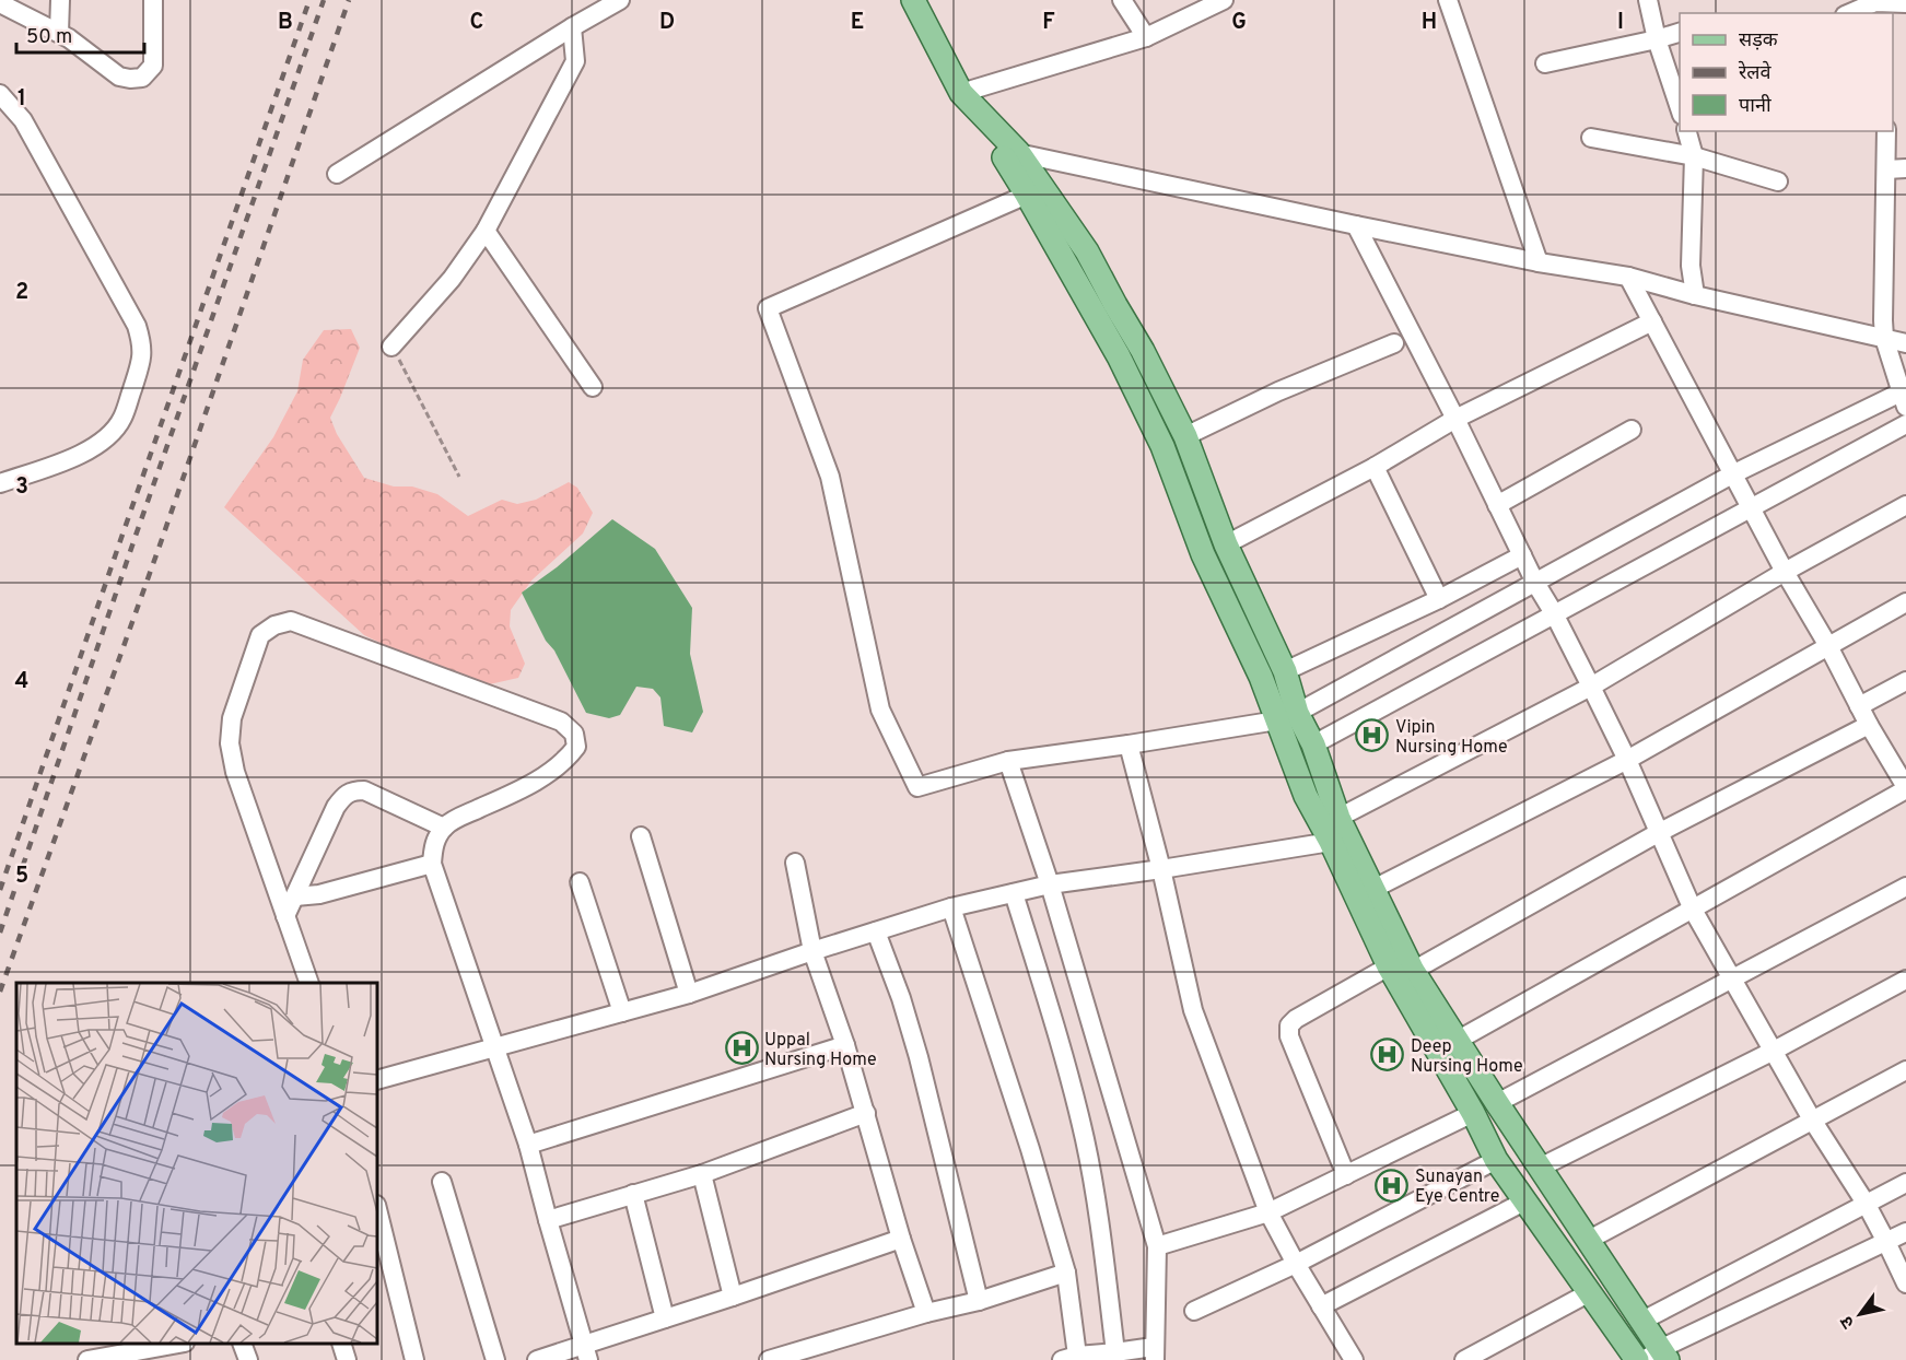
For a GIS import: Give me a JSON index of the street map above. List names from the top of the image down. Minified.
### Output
{"places":{"hospital":["Vipin Nursing Home","Uppal Nursing Home","Deep Nursing Home","Sunayan Eye Centre"]},"legend":["सड़क","रेलवे","पानी"],"scale_bar":"50 m","north":"bottom left","grid":{"columns":["B","C","D","E","F","G","H","I"],"rows":["1","2","3","4","5"]}}
